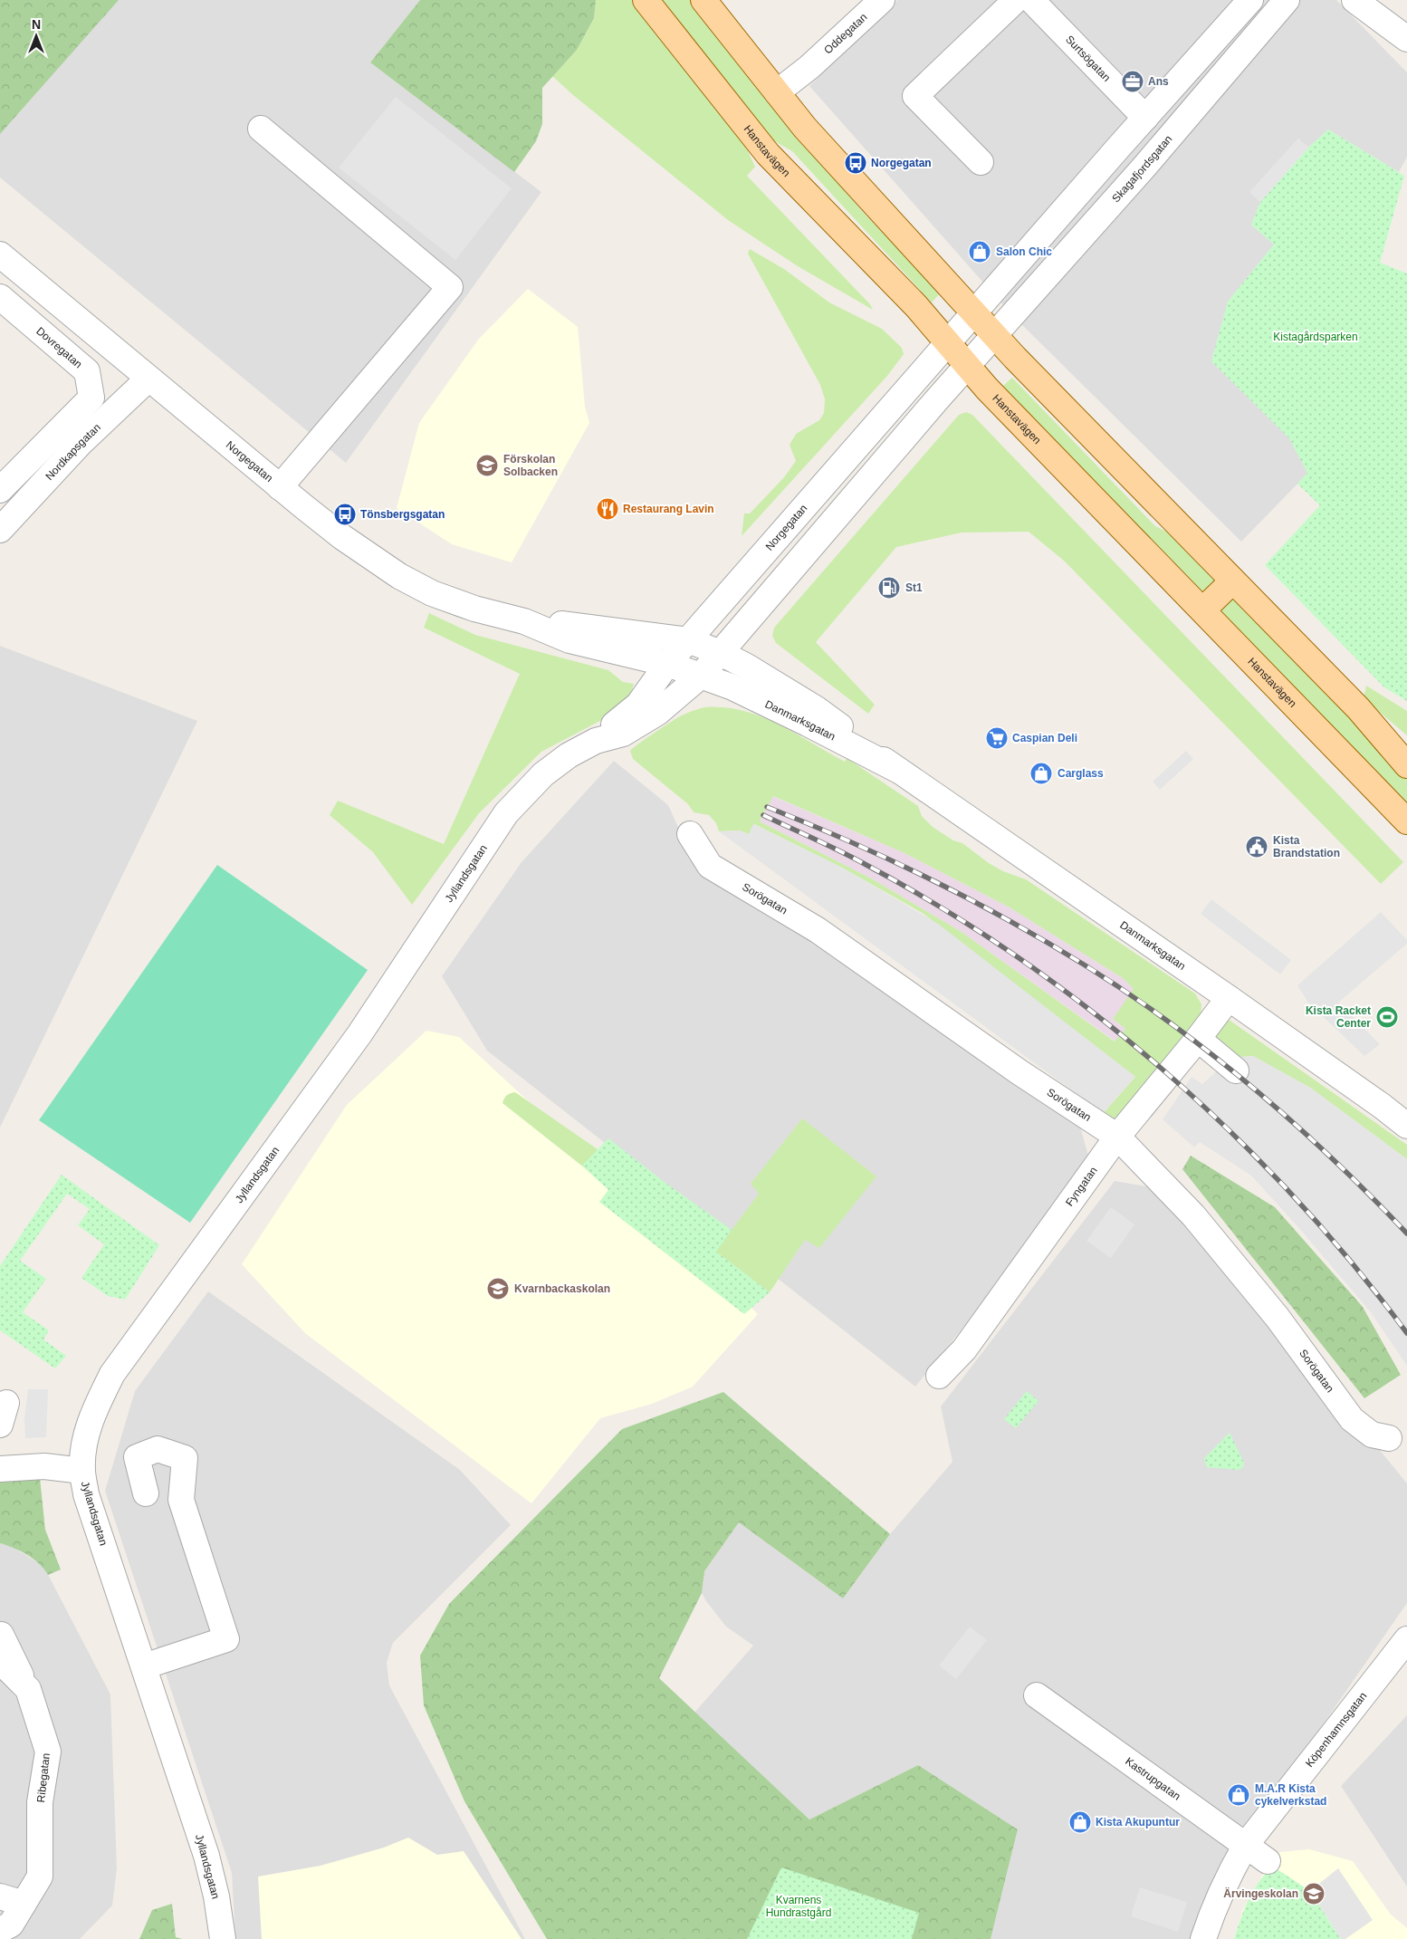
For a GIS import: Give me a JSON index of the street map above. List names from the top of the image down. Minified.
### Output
{"streets":{"main road":["Hanstavägen"],"street":["Oddegatan","Surtsögatan","Skagafjordsgatan","Dovregatan","Nordkapsgatan","Norgegatan","Danmarksgatan","Jyllandsgatan","Sorögatan","Fyngatan","Köpenhamnsgatan","Ribegatan","Kastrupgatan"]},"crossings":[["Hanstavägen","Norgegatan"],["Dovregatan","Nordkapsgatan"],["Nordkapsgatan","Norgegatan"],["Norgegatan","Danmarksgatan"],["Norgegatan","Jyllandsgatan"],["Danmarksgatan","Jyllandsgatan"],["Danmarksgatan","Fyngatan"],["Sorögatan","Fyngatan"],["Köpenhamnsgatan","Kastrupgatan"]],"parks":["Kistagårdsparken","Kvarnens Hundrastgård"],"places":{"office":["Ans"],"bus stop":["Norgegatan","Tönsbergsgatan"],"shop":["Salon Chic","Carglass","M.A.R Kista cykelverkstad","Kista Akupuntur"],"school or university":["Förskolan Solbacken","Kvarnbackaskolan","Ärvingeskolan"],"restaurant":["Restaurang Lavin"],"fuel station":["St1"],"supermarket":["Caspian Deli"],"public building":["Kista Brandstation"],"sports":["Kista Racket Center"]},"north":"top"}
